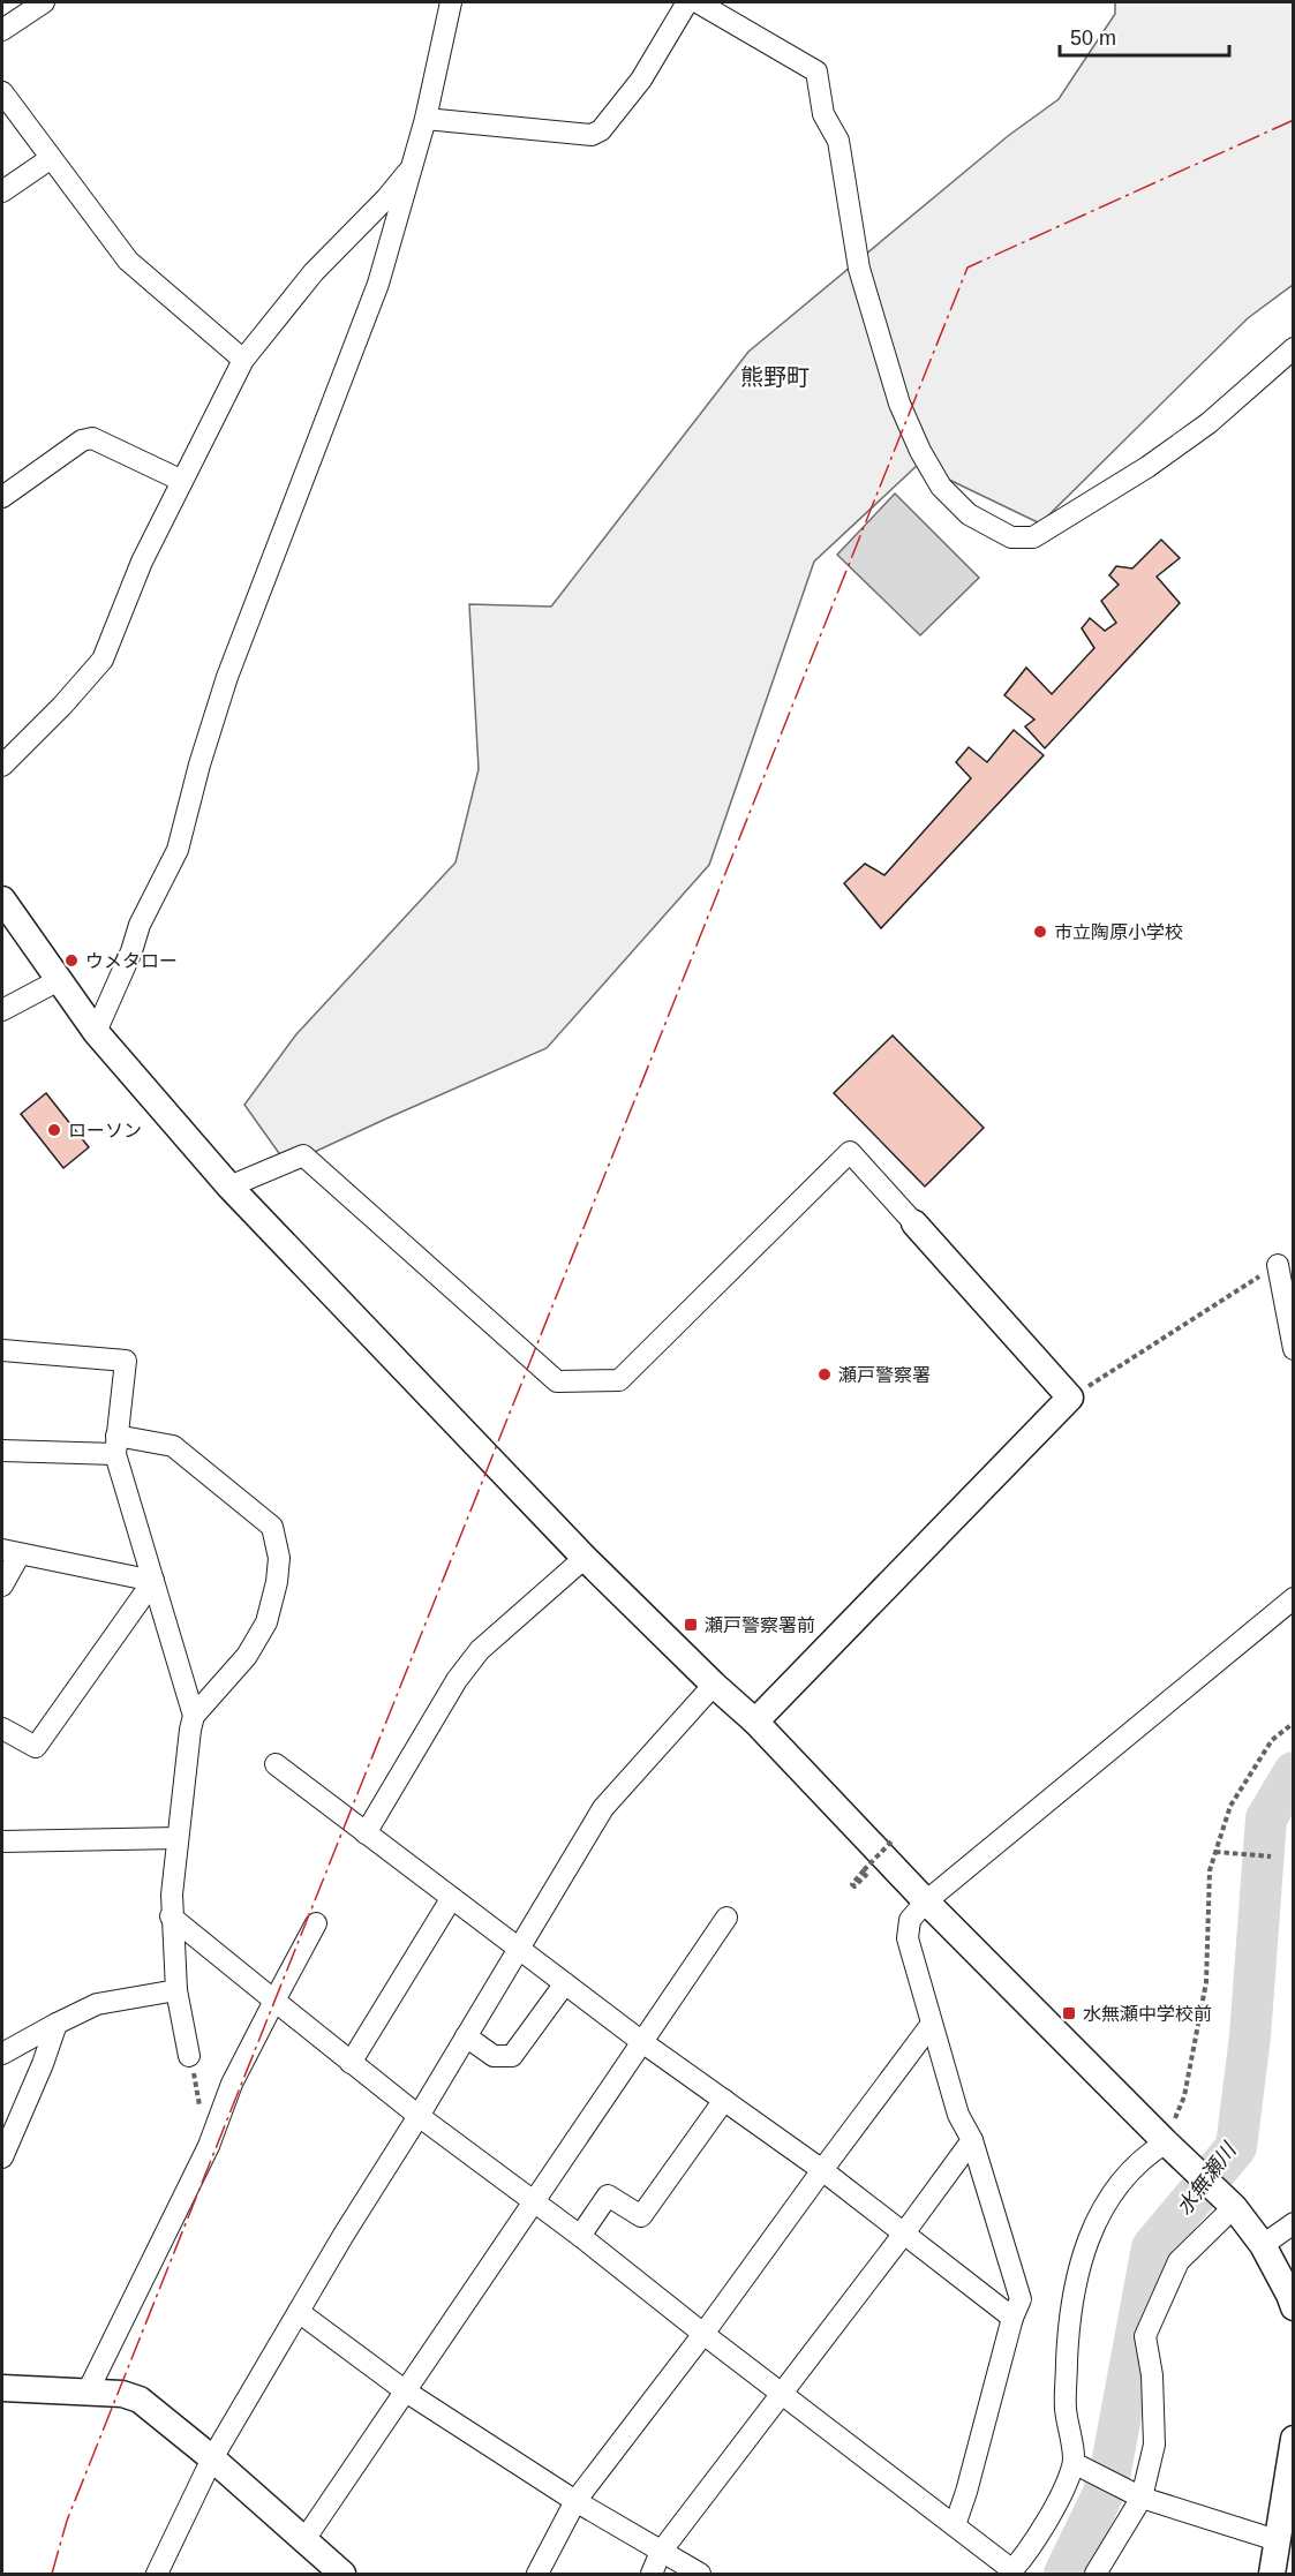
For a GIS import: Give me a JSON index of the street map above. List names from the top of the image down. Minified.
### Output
{"districts":["熊野町"],"water":["水無瀬川"],"places":{"other":["市立陶原小学校","ウメタロー","ローソン","瀬戸警察署"],"transit":["瀬戸警察署前","水無瀬中学校前"]},"scale_bar":"50 m"}
